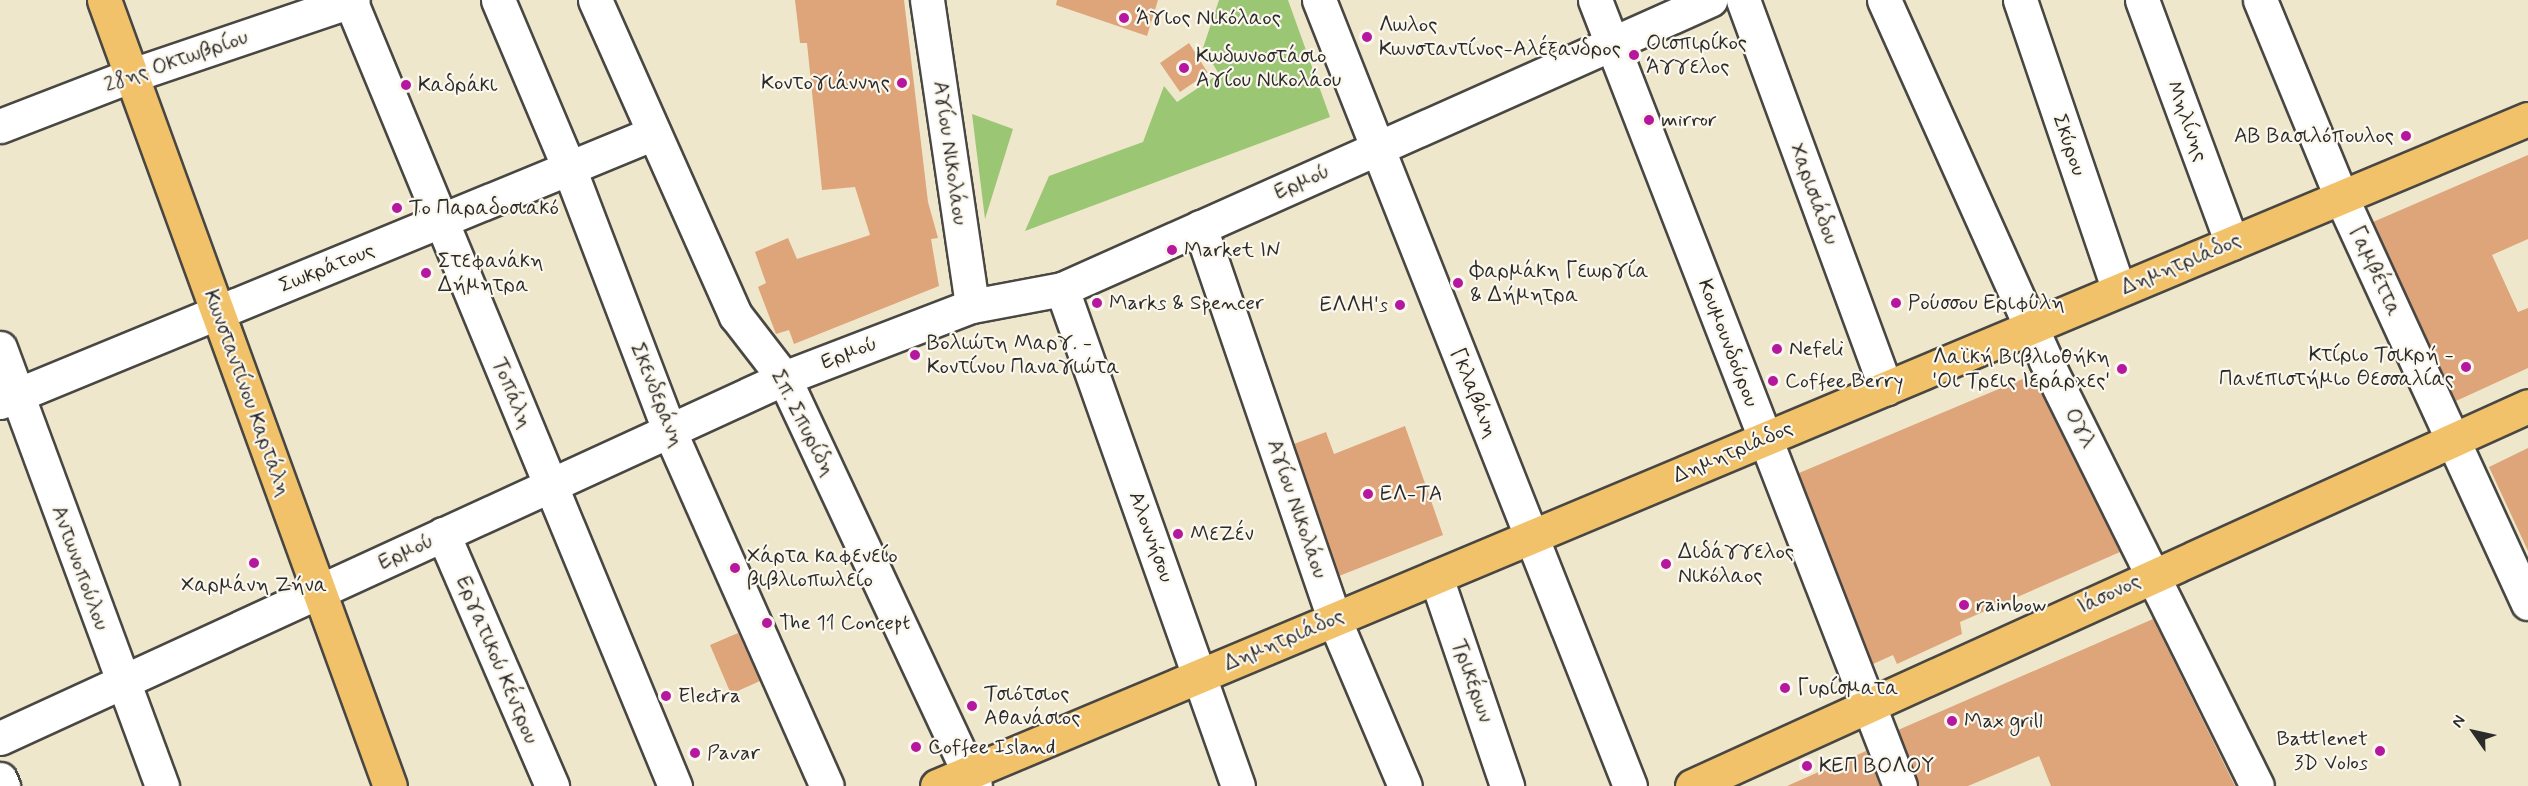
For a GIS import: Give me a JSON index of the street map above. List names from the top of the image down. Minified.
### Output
{"streets":{"main road":["Δημητριάδος","Κωνσταντίνου Καρτάλη","Ιάσονος"],"street":["28ης Οκτωβρίου","Μηλίνης","Σκύρου","Αγίου Νικολάου","Ερμού","Χαρισιάδου","Σωκράτους","Γαμβέττα","Κουμουνδούρου","Τοπάλη","Γκλαβάνη","Σκενδεράνη","Σπ. Σπυρίδη","Ογλ","Αλοννήσου","Αντωνοπούλου","Εργατικού Κέντρου","Τρικέρων"]},"crossings":[["28ης Οκτωβρίου","Κωνσταντίνου Καρτάλη"],["28ης Οκτωβρίου","Τοπάλη"],["Μηλίνης","Δημητριάδος"],["Σκύρου","Δημητριάδος"],["Αγίου Νικολάου","Ερμού"],["Αγίου Νικολάου","Δημητριάδος"],["Ερμού","Κουμουνδούρου"],["Ερμού","Κωνσταντίνου Καρτάλη"],["Ερμού","Τοπάλη"],["Ερμού","Γκλαβάνη"],["Ερμού","Σκενδεράνη"],["Ερμού","Σπ. Σπυρίδη"],["Ερμού","Αλοννήσου"],["Ερμού","Αντωνοπούλου"],["Ερμού","Εργατικού Κέντρου"],["Χαρισιάδου","Δημητριάδος"],["Δημητριάδος","Γαμβέττα"],["Δημητριάδος","Κουμουνδούρου"],["Δημητριάδος","Γκλαβάνη"],["Δημητριάδος","Σπ. Σπυρίδη"],["Δημητριάδος","Ογλ"],["Δημητριάδος","Αλοννήσου"],["Δημητριάδος","Τρικέρων"],["Σωκράτους","Κωνσταντίνου Καρτάλη"],["Σωκράτους","Τοπάλη"],["Σωκράτους","Σκενδεράνη"],["Σωκράτους","Σπ. Σπυρίδη"],["Σωκράτους","Αντωνοπούλου"],["Γαμβέττα","Ιάσονος"],["Κουμουνδούρου","Ιάσονος"],["Ογλ","Ιάσονος"]],"places":["Άγιος Νικόλαος","Λωλος Κωνσταντίνος-Αλέξανδρος","Οισπιρίκος Άγγελος","Κωδωνοστάσιο Αγίου Νικολάου","Κοντογιάννης","Καδράκι","mirror","ΑΒ Βασιλόπουλος","Το Παραδοσιακό","Market IN","Στεφανάκη Δήμητρα","Φαρμάκη Γεωργία & Δήμητρα","Marks & Spencer","Ρούσσου Εριφύλη","ΕΛΛΗ's","Nefeli","Βολιώτη Μαργ. - Κοντίνου Παναγιώτα","Κτίριο Τσικρή - Πανεπιστήμιο Θεσσαλίας","Λαϊκή Βιβλιοθήκη 'Οι Τρεις Ιεράρχες'","Coffee Berry","ΕΛ-ΤΑ","ΜεΖέν","Χαρμάνη Ζήνα","Διδάγγελος Νικόλαος","Χάρτα καφενείο βιβλιοπωλείο","rainbow","The 11 Concept","Γυρίσματα","Electra","Τσιότσιος Αθανάσιος","Max grill","Coffee Island","Battlenet 3D Volos","Pavar","ΚΕΠ ΒΟΛΟΥ"],"north":"top left"}
